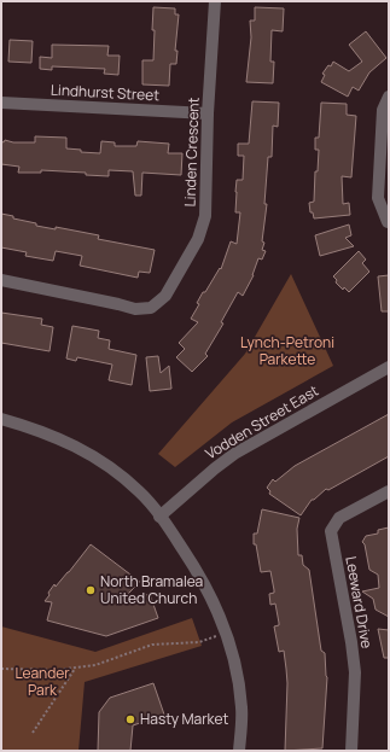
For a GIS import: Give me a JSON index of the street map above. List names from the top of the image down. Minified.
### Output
{"streets":{"street":["Lindhurst Street","Linden Crescent","Vodden Street East","Leeward Drive"]},"crossings":[["Lindhurst Street","Linden Crescent"]],"parks":["Lynch-Petroni Parkette","Leander Park"],"places":["North Bramalea United Church","Hasty Market"]}
